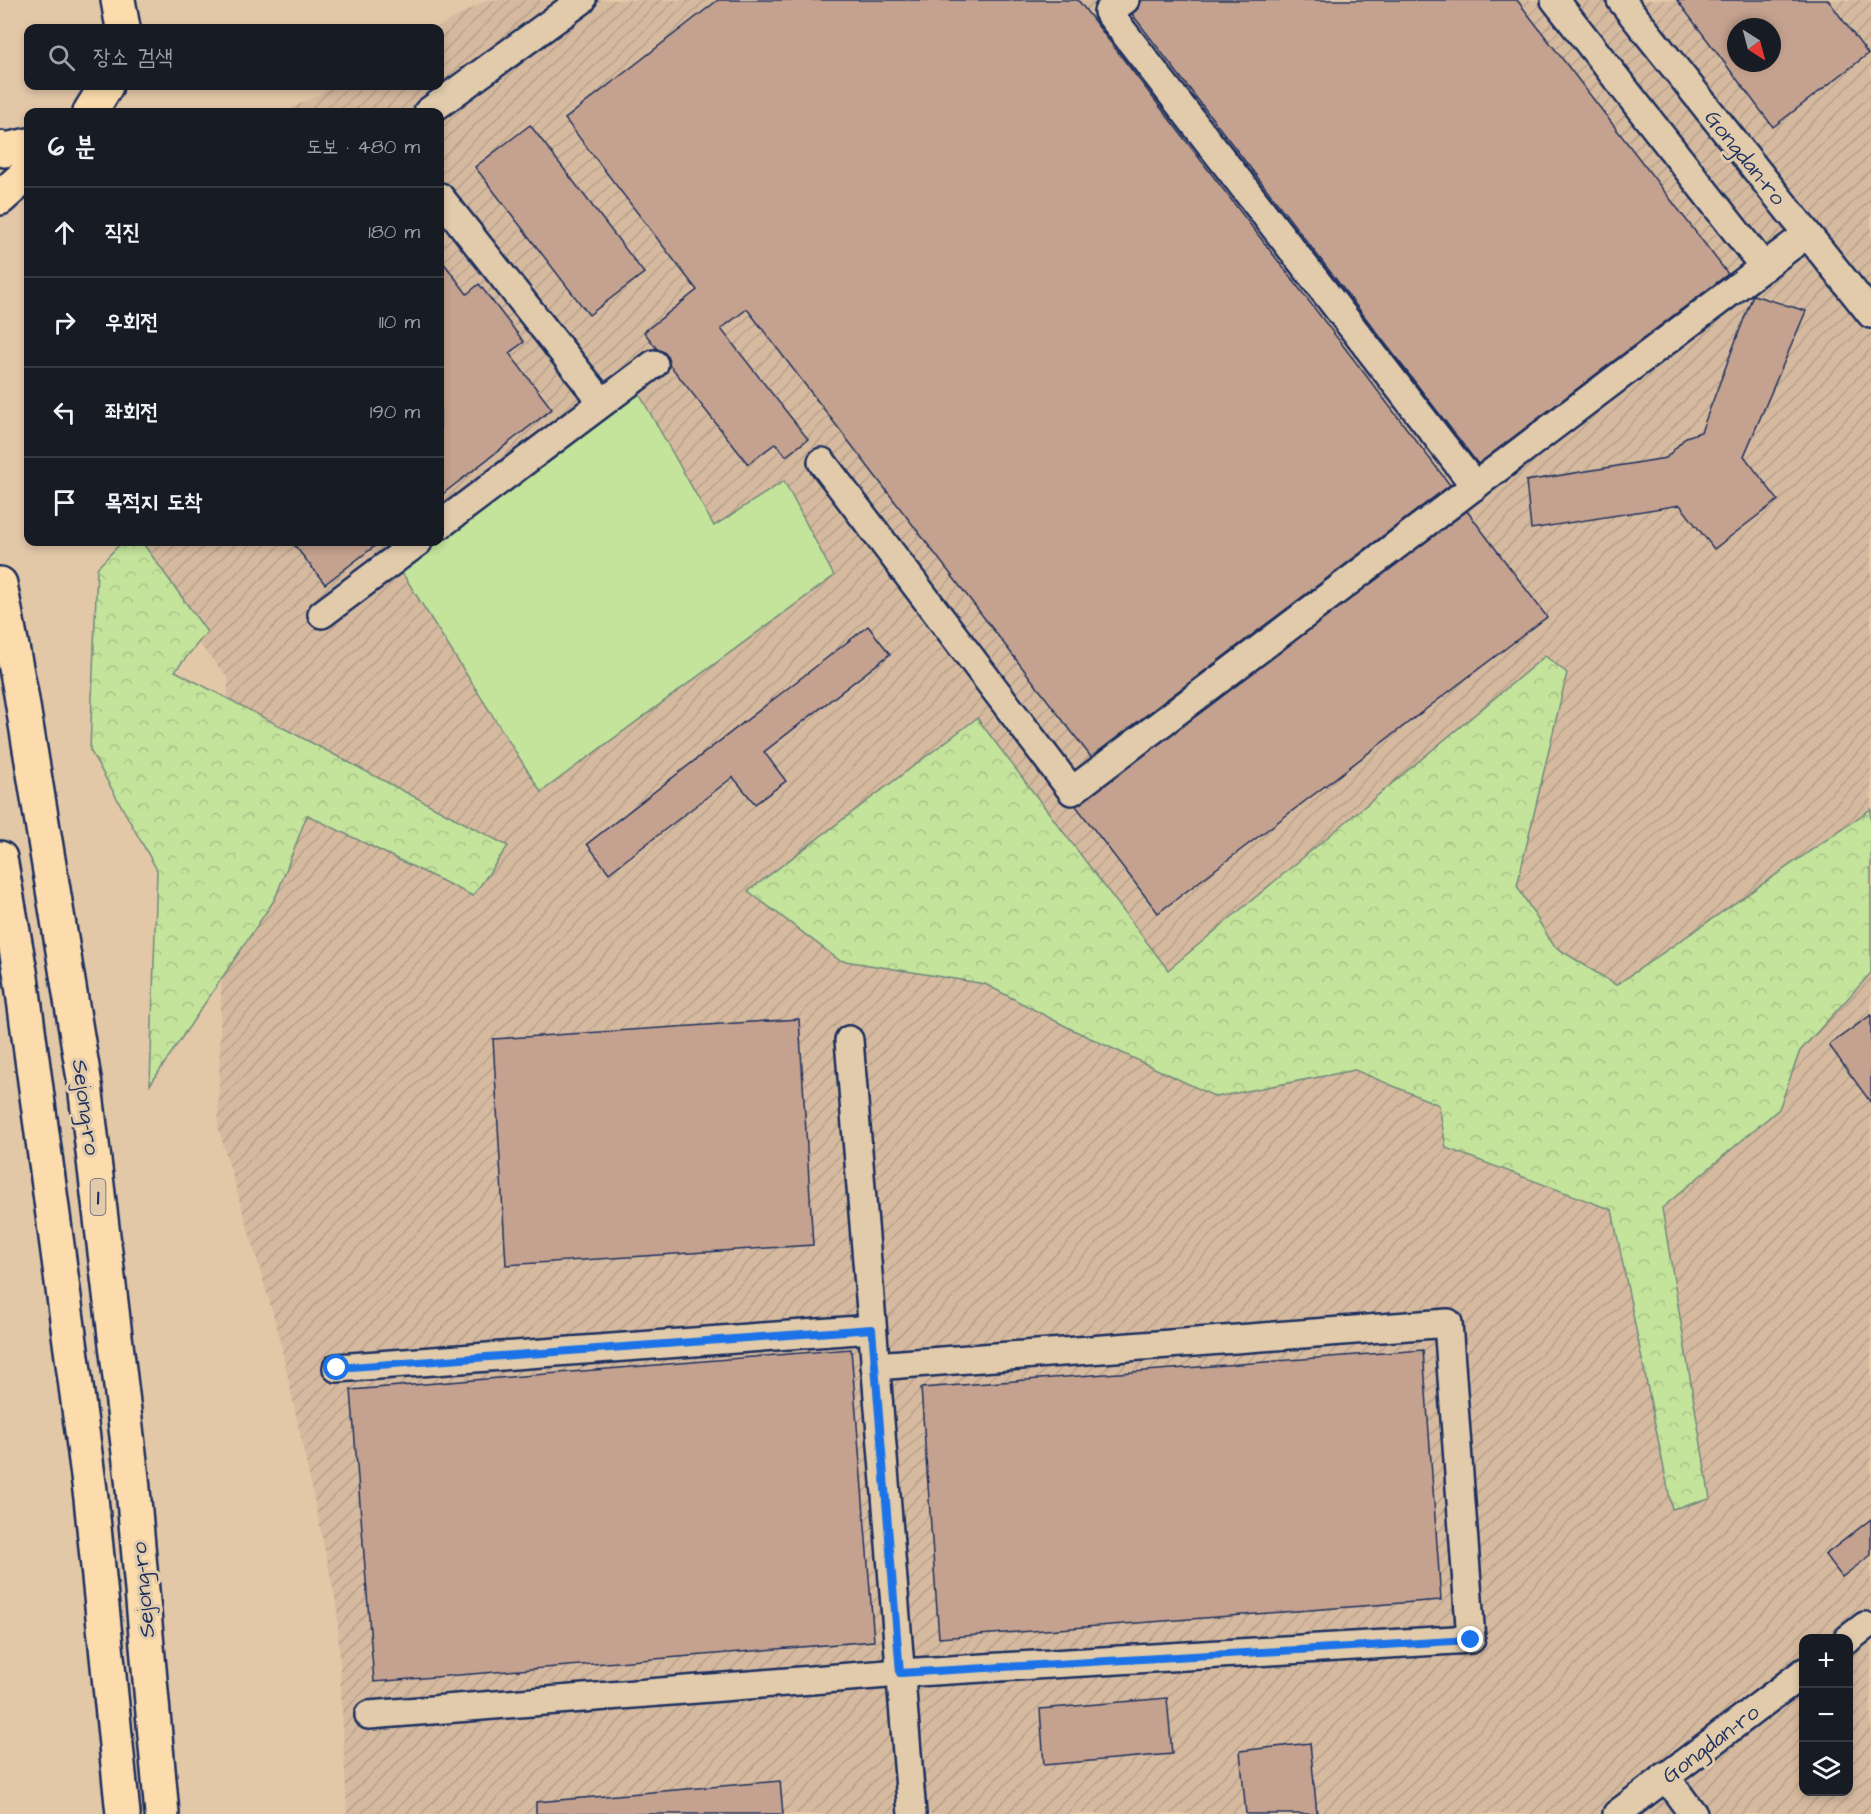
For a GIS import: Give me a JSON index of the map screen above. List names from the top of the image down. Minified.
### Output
{"streets":{"highway":["Sejong-ro","1"],"street":["Gongdan-ro"]},"north":"bottom right","page":{"search":"장소 검색","heading":["6 분","도보 · 480 m"],"list":[["직진","180 m"],["우회전","110 m"],["좌회전","190 m"],"목적지 도착"],"map_buttons":["+","−"]}}
